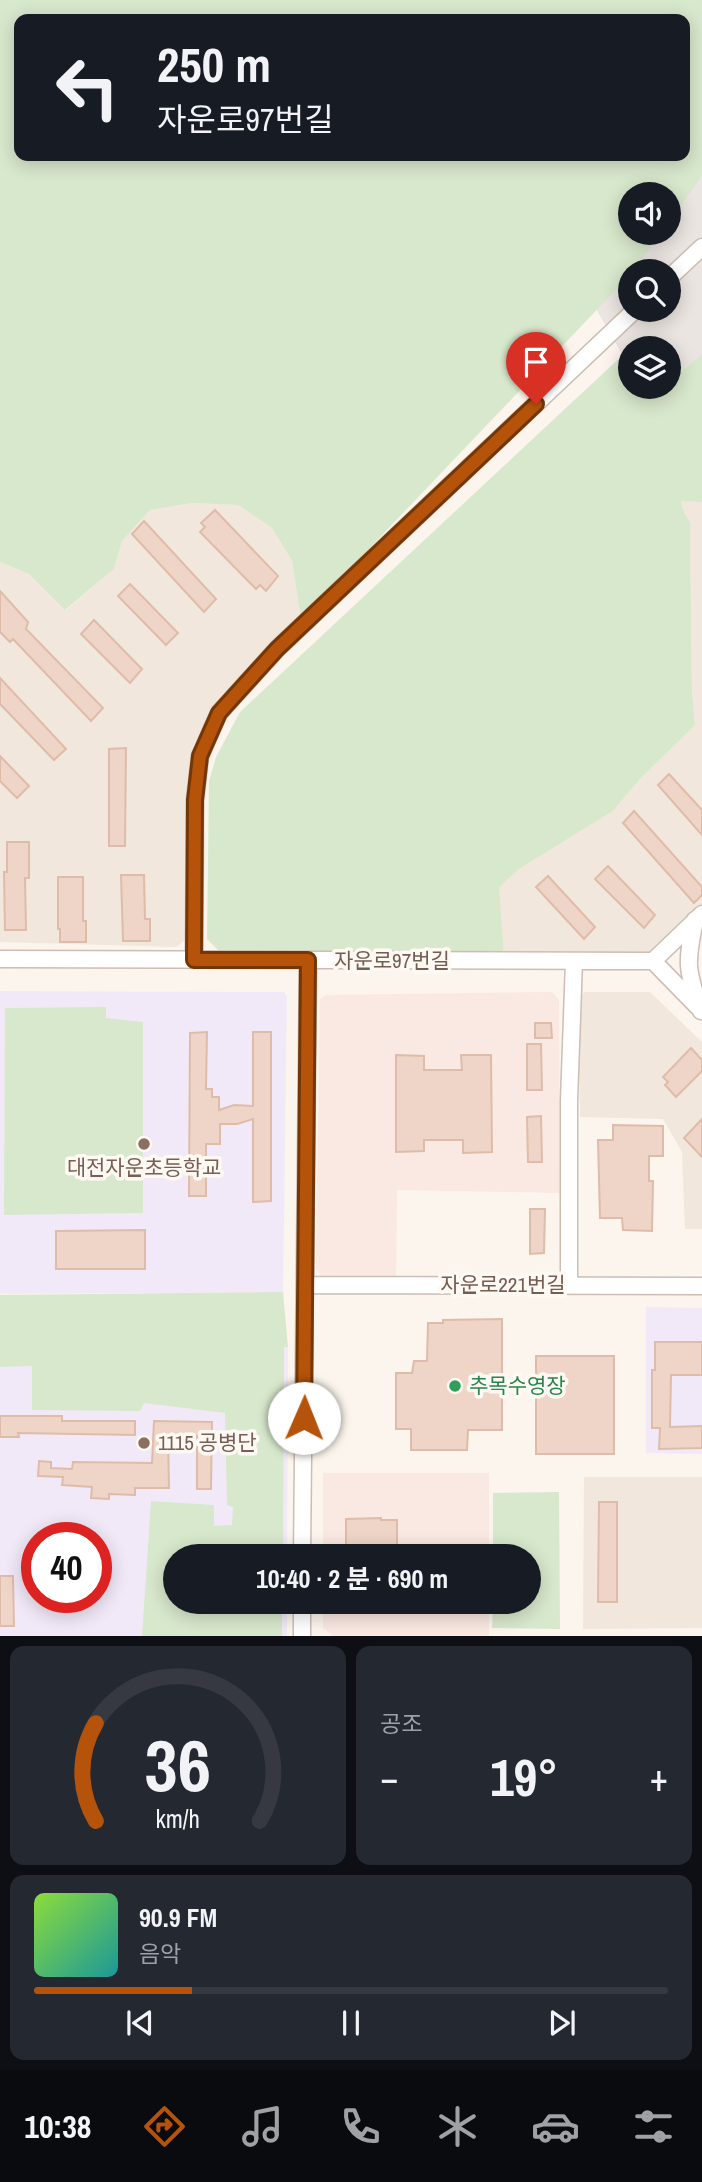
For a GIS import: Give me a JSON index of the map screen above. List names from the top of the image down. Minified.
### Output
{"streets":{"street":["자운로97번길","자운로221번길"]},"places":["대전자운초등학교","추목수영장","1115 공병단"],"page":{"turn":["250 m","자운로97번길"],"limit":"40","trip":"10:40 · 2 분 · 690 m","tile":"공조","heat":["−","19°","+"],"song":["90.9 FM","음악"],"tabs":"10:38","gauge":["36","km/h"]}}
